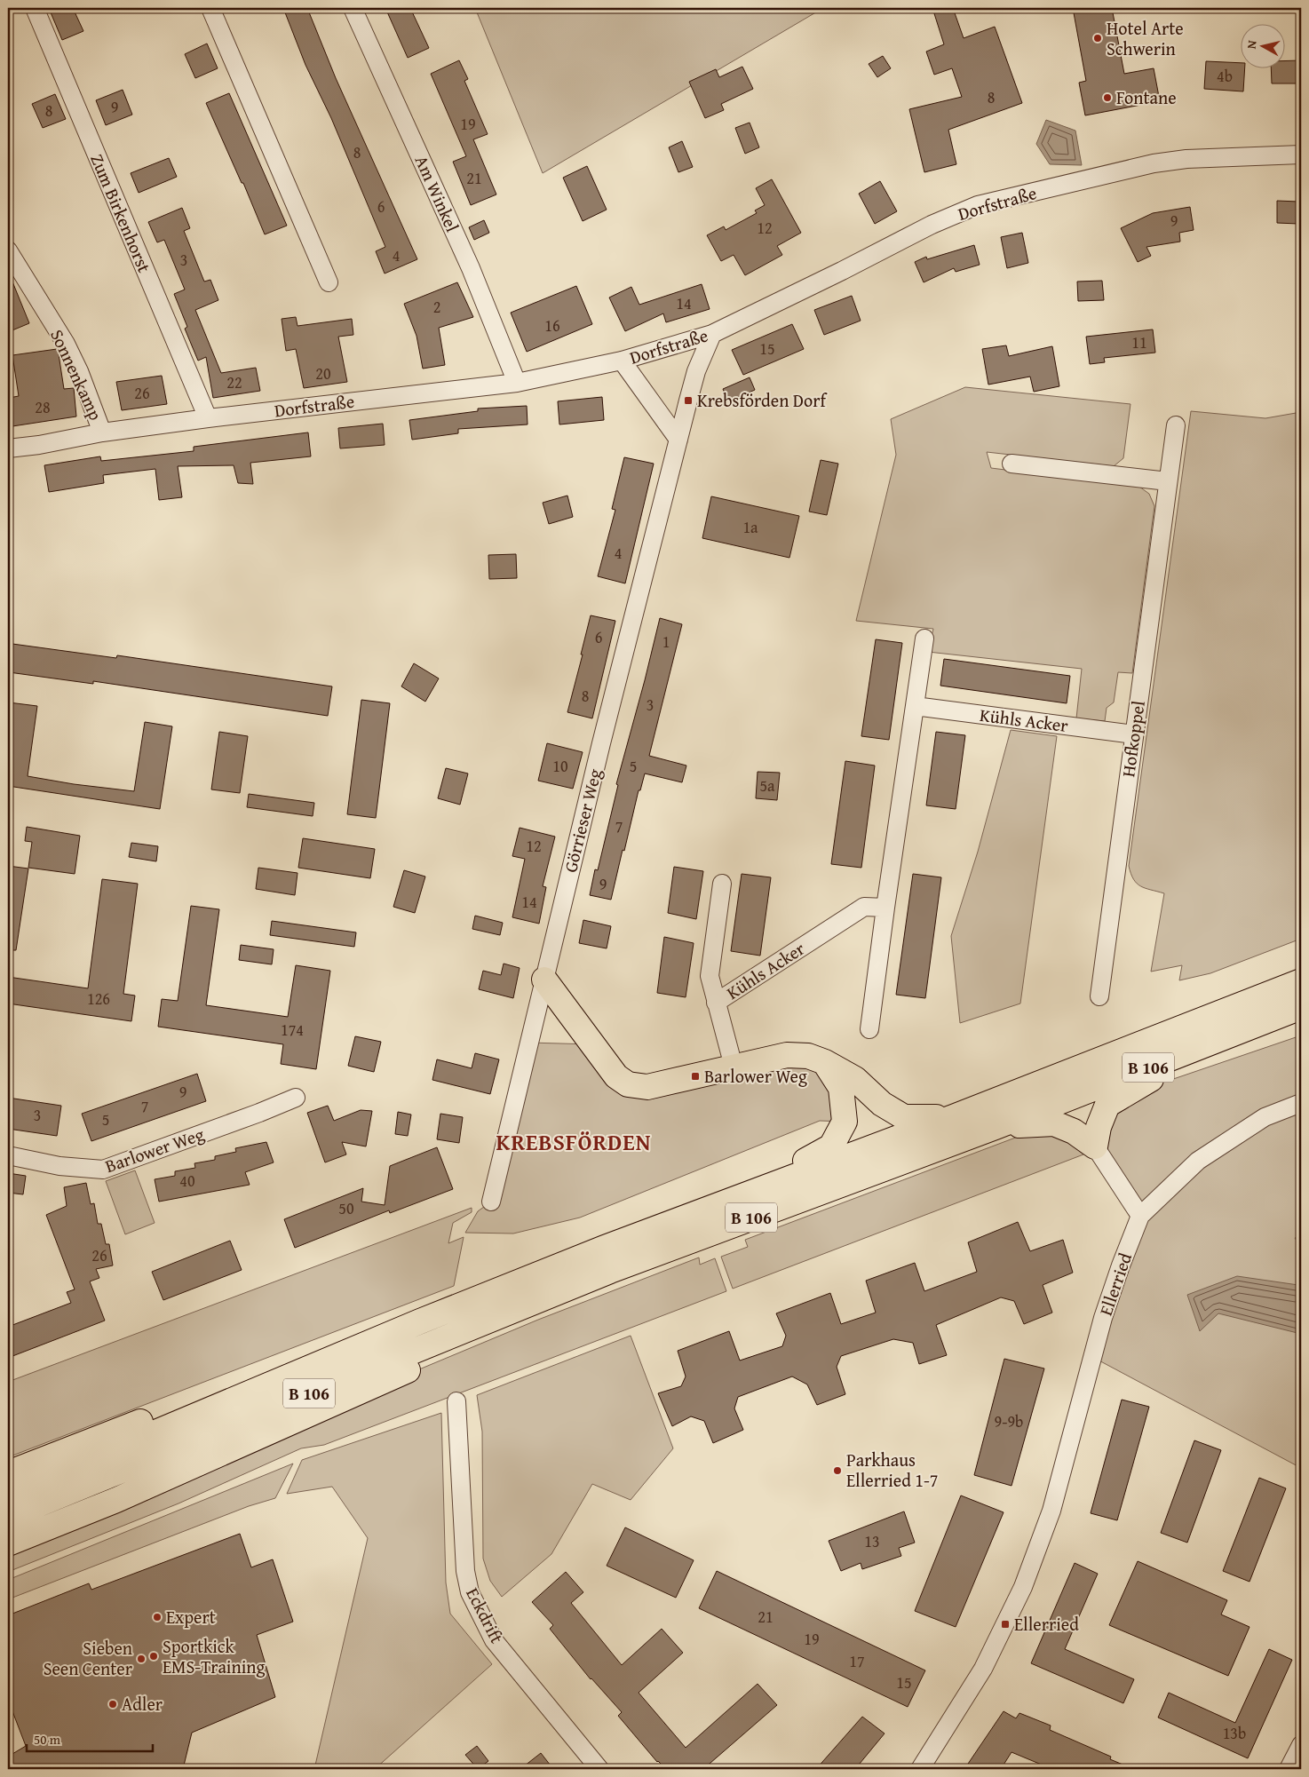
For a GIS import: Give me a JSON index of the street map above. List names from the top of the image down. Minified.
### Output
{"streets":{"highway":["B 106"],"street":["Am Winkel","Dorfstraße","Zum Birkenhorst","Sonnenkamp","Kühls Acker","Hofkoppel","Görrieser Weg","Barlower Weg","Ellerried","Eckdrift"]},"crossings":[["Am Winkel","Dorfstraße"],["Dorfstraße","Zum Birkenhorst"],["Dorfstraße","Sonnenkamp"],["Dorfstraße","Görrieser Weg"],["Kühls Acker","Hofkoppel"]],"districts":["KREBSFÖRDEN"],"places":{"other":["Hotel Arte Schwerin","Fontane","Parkhaus Ellerried 1-7","Expert","Sportkick EMS-Training","Sieben Seen Center","Adler"],"transit":["Krebsförden Dorf","Barlower Weg","Ellerried"]},"house_numbers":["4b","8","9","8","19","8","21","6","9","12","4","3","14","2","16","11","15","20","22","26","28","1a","4","6","1","8","3","10","5","5a","7","12","9","14","126","174","9","7","3","5","40","50","26","9-9b","13","21","19","17","15","13b"],"scale_bar":"50 m","north":"left"}
